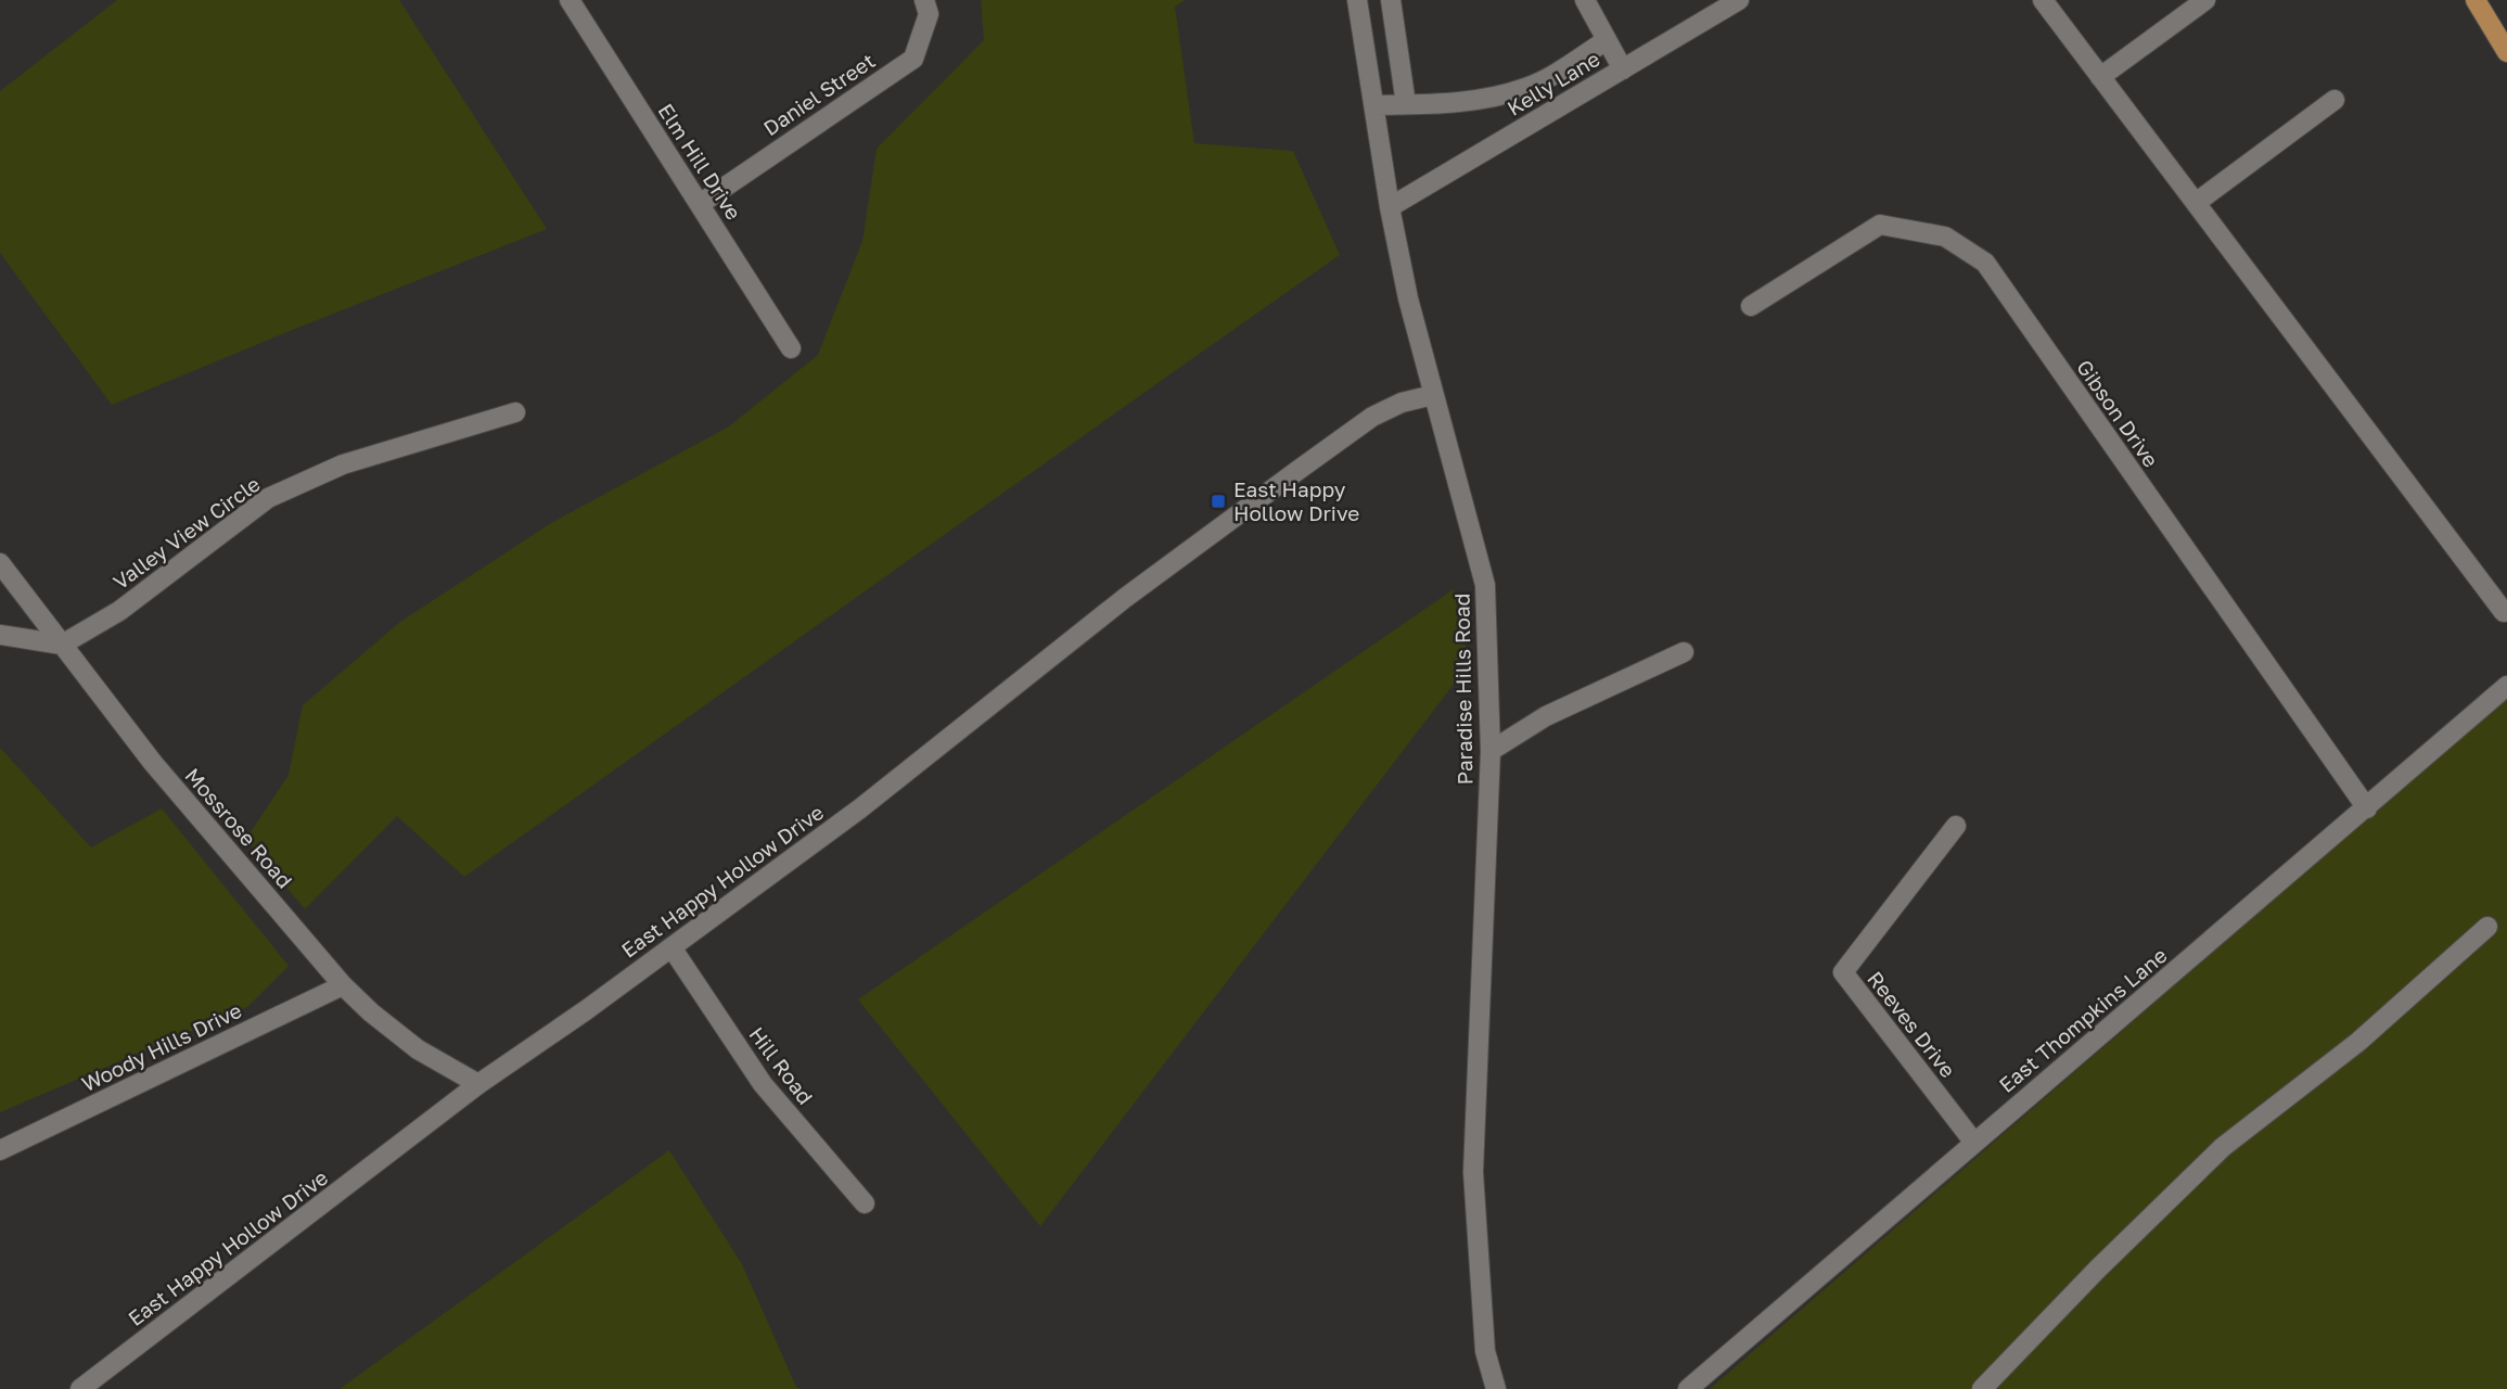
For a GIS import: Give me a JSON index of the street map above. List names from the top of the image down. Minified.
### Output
{"streets":{"street":["Kelly Lane","Daniel Street","Elm Hill Drive","Gibson Drive","Valley View Circle","Paradise Hills Road","Mossrose Road","East Happy Hollow Drive","East Thompkins Lane","Reeves Drive","Woody Hills Drive","Hill Road"]},"crossings":[["Kelly Lane","Paradise Hills Road"],["Daniel Street","Elm Hill Drive"],["Gibson Drive","East Thompkins Lane"],["Valley View Circle","Mossrose Road"],["Paradise Hills Road","East Happy Hollow Drive"],["Mossrose Road","East Happy Hollow Drive"],["Mossrose Road","Woody Hills Drive"],["East Happy Hollow Drive","Hill Road"],["East Thompkins Lane","Reeves Drive"]],"places":{"transit":["East Happy Hollow Drive"]}}
